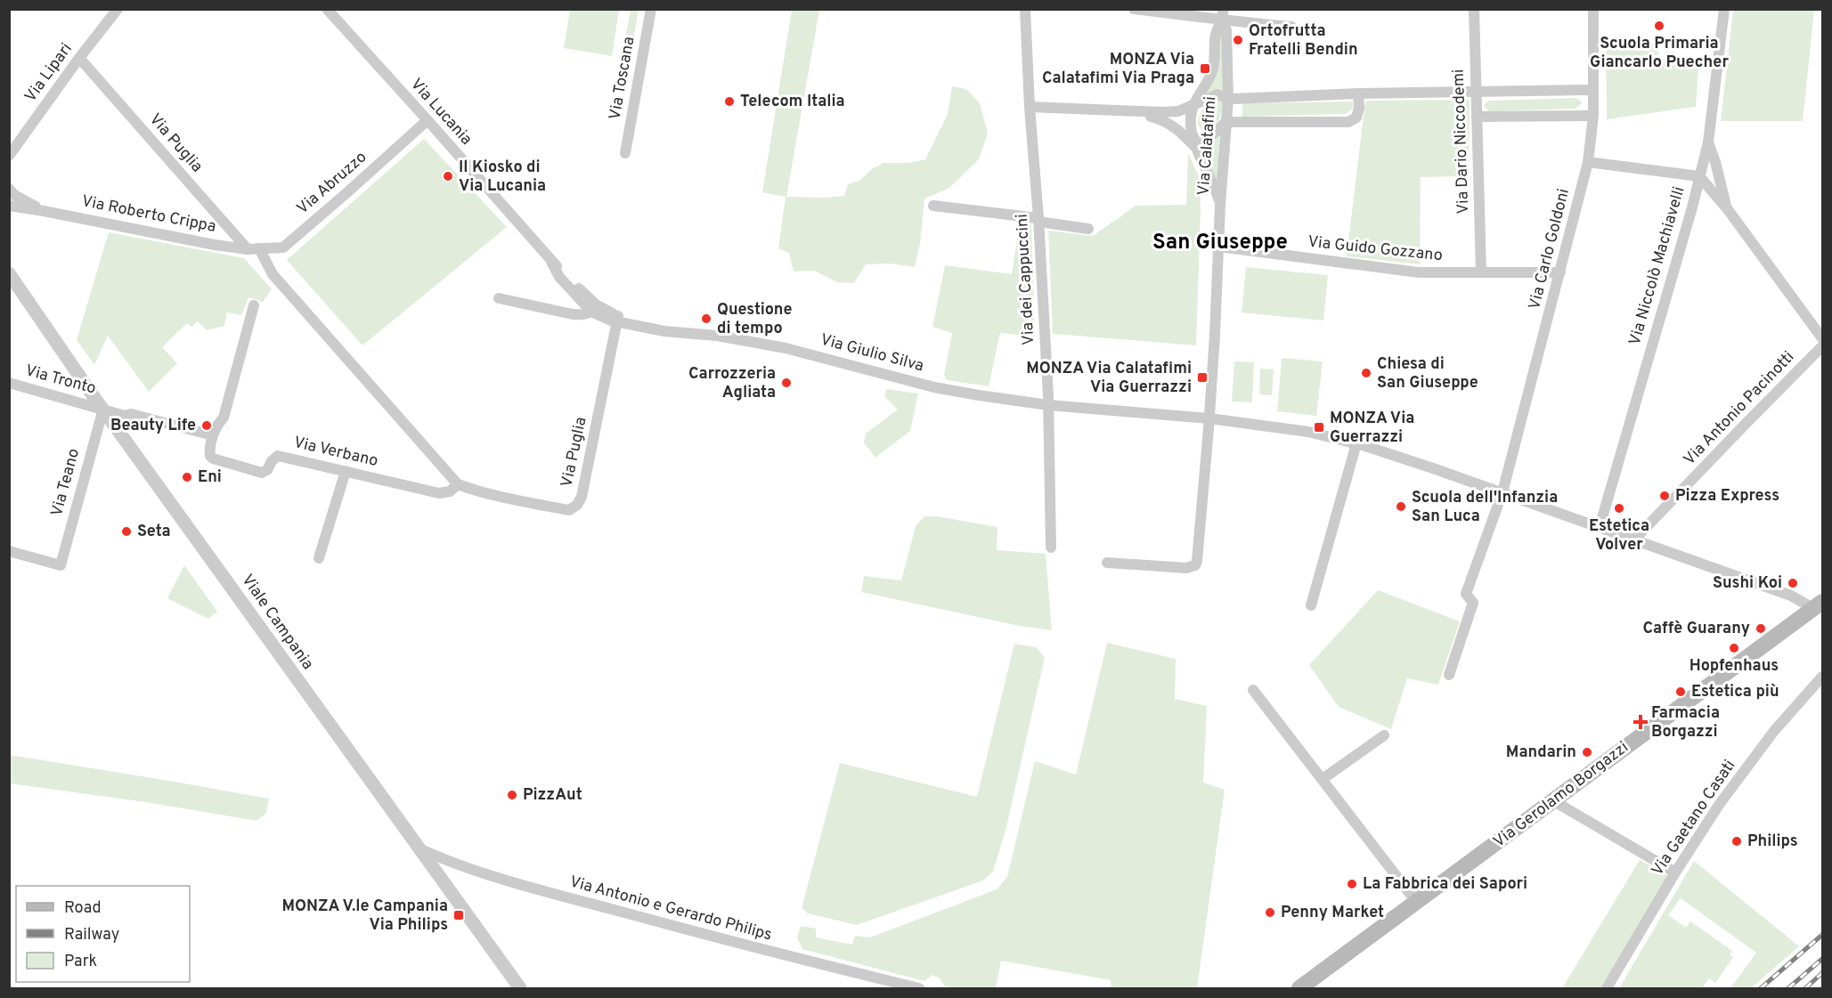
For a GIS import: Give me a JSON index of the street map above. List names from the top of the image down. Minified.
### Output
{"streets":{"main road":["Via Gerolamo Borgazzi"],"street":["Via Lipari","Via Toscana","Via Lucania","Via Dario Niccodemi","Via Puglia","Via Calatafimi","Via Abruzzo","Via Roberto Crippa","Via Guido Gozzano","Via Carlo Goldoni","Via Niccolò Machiavelli","Via dei Cappuccini","Via Giulio Silva","Via Tronto","Via Antonio Pacinotti","Via Verbano","Via Teano","Viale Campania","Via Gaetano Casati","Via Antonio e Gerardo Philips"]},"crossings":[["Via Lipari","Via Puglia"],["Via Lucania","Via Abruzzo"],["Via Lucania","Via Giulio Silva"],["Via Dario Niccodemi","Via Guido Gozzano"],["Via Puglia","Via Abruzzo"],["Via Puglia","Via Roberto Crippa"],["Via Puglia","Via Giulio Silva"],["Via Puglia","Via Verbano"],["Via Calatafimi","Via Guido Gozzano"],["Via Calatafimi","Via Giulio Silva"],["Via Abruzzo","Via Roberto Crippa"],["Via Guido Gozzano","Via Carlo Goldoni"],["Via Carlo Goldoni","Via Giulio Silva"],["Via Niccolò Machiavelli","Via Giulio Silva"],["Via dei Cappuccini","Via Giulio Silva"],["Via Giulio Silva","Via Antonio Pacinotti"],["Via Giulio Silva","Via Gerolamo Borgazzi"],["Via Tronto","Via Teano"],["Via Tronto","Viale Campania"],["Via Teano","Viale Campania"],["Viale Campania","Via Antonio e Gerardo Philips"]],"districts":["San Giuseppe"],"places":{"other":["Scuola Primaria Giancarlo Puecher","Ortofrutta Fratelli Bendin","Telecom Italia","Il Kiosko di Via Lucania","Questione di tempo","Chiesa di San Giuseppe","Carrozzeria Agliata","Beauty Life","Eni","Pizza Express","Scuola dell'Infanzia San Luca","Estetica Volver","Seta","Sushi Koi","Caffè Guarany","Hopfenhaus","Estetica più","Mandarin","PizzAut","Philips","La Fabbrica dei Sapori","Penny Market"],"transit":["MONZA Via Calatafimi Via Praga","MONZA Via Calatafimi Via Guerrazzi","MONZA Via Guerrazzi","MONZA V.le Campania Via Philips"],"health":["Farmacia Borgazzi"]},"legend":["Road","Railway","Park"]}
